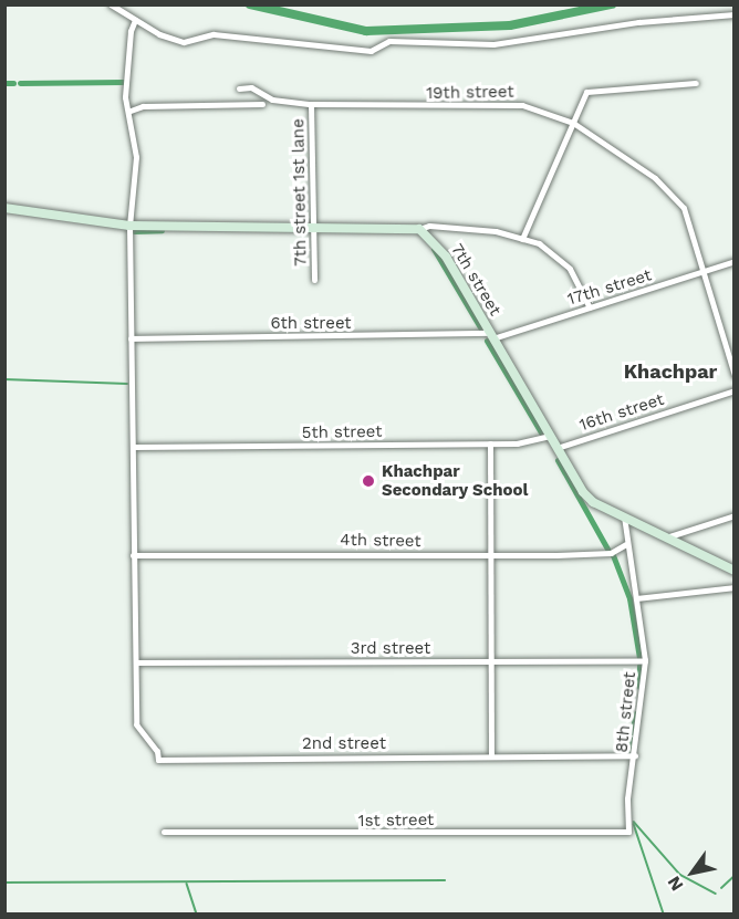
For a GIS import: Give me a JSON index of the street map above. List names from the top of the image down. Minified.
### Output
{"streets":{"main road":["7th street"],"street":["19th street","7th street 1st lane","17th street","6th street","16th street","5th street","4th street","3rd street","8th street","2nd street","1st street"]},"crossings":[["19th street","7th street 1st lane"],["19th street","17th street"],["7th street","17th street"],["7th street","6th street"],["7th street","16th street"],["7th street","5th street"],["7th street","8th street"],["17th street","6th street"],["4th street","8th street"],["3rd street","8th street"],["3rd street","2nd street"],["8th street","2nd street"],["8th street","1st street"]],"districts":["Khachpar"],"places":["Khachpar Secondary School"],"north":"bottom left"}
